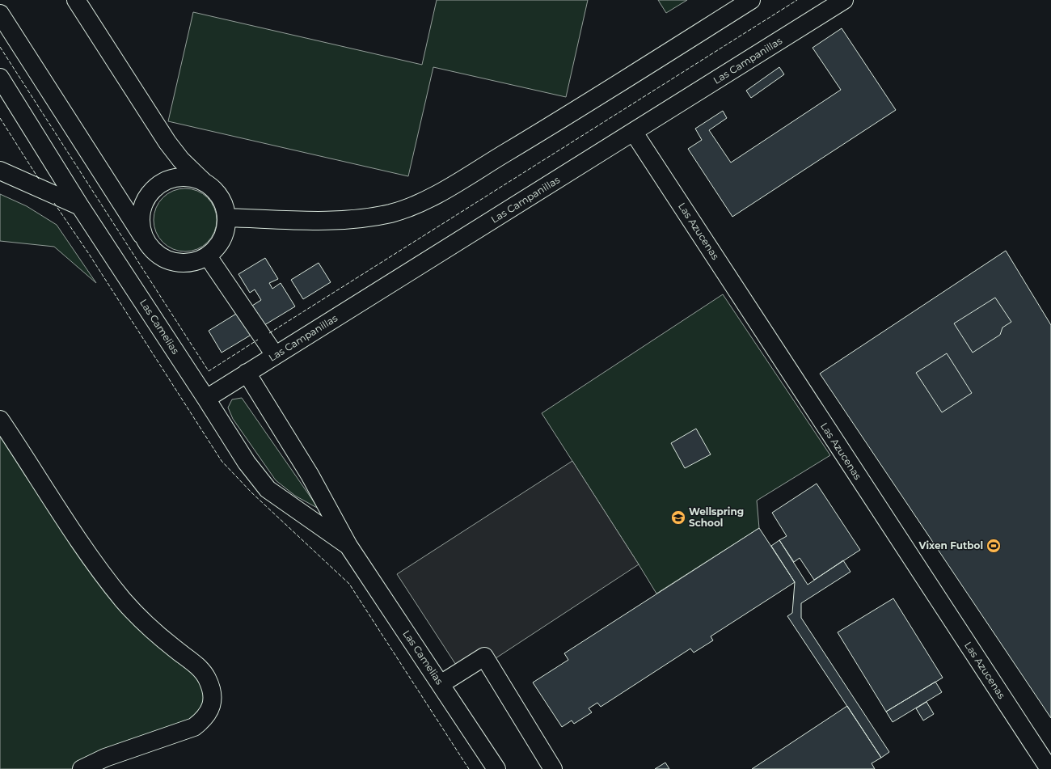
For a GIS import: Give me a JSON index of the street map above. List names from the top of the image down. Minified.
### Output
{"streets":{"street":["Las Campanillas","Las Azucenas","Las Camelias"]},"crossings":[["Las Campanillas","Las Azucenas"],["Las Campanillas","Las Camelias"]],"places":{"school or university":["Wellspring School"],"sports":["Vixen Futbol"]}}
